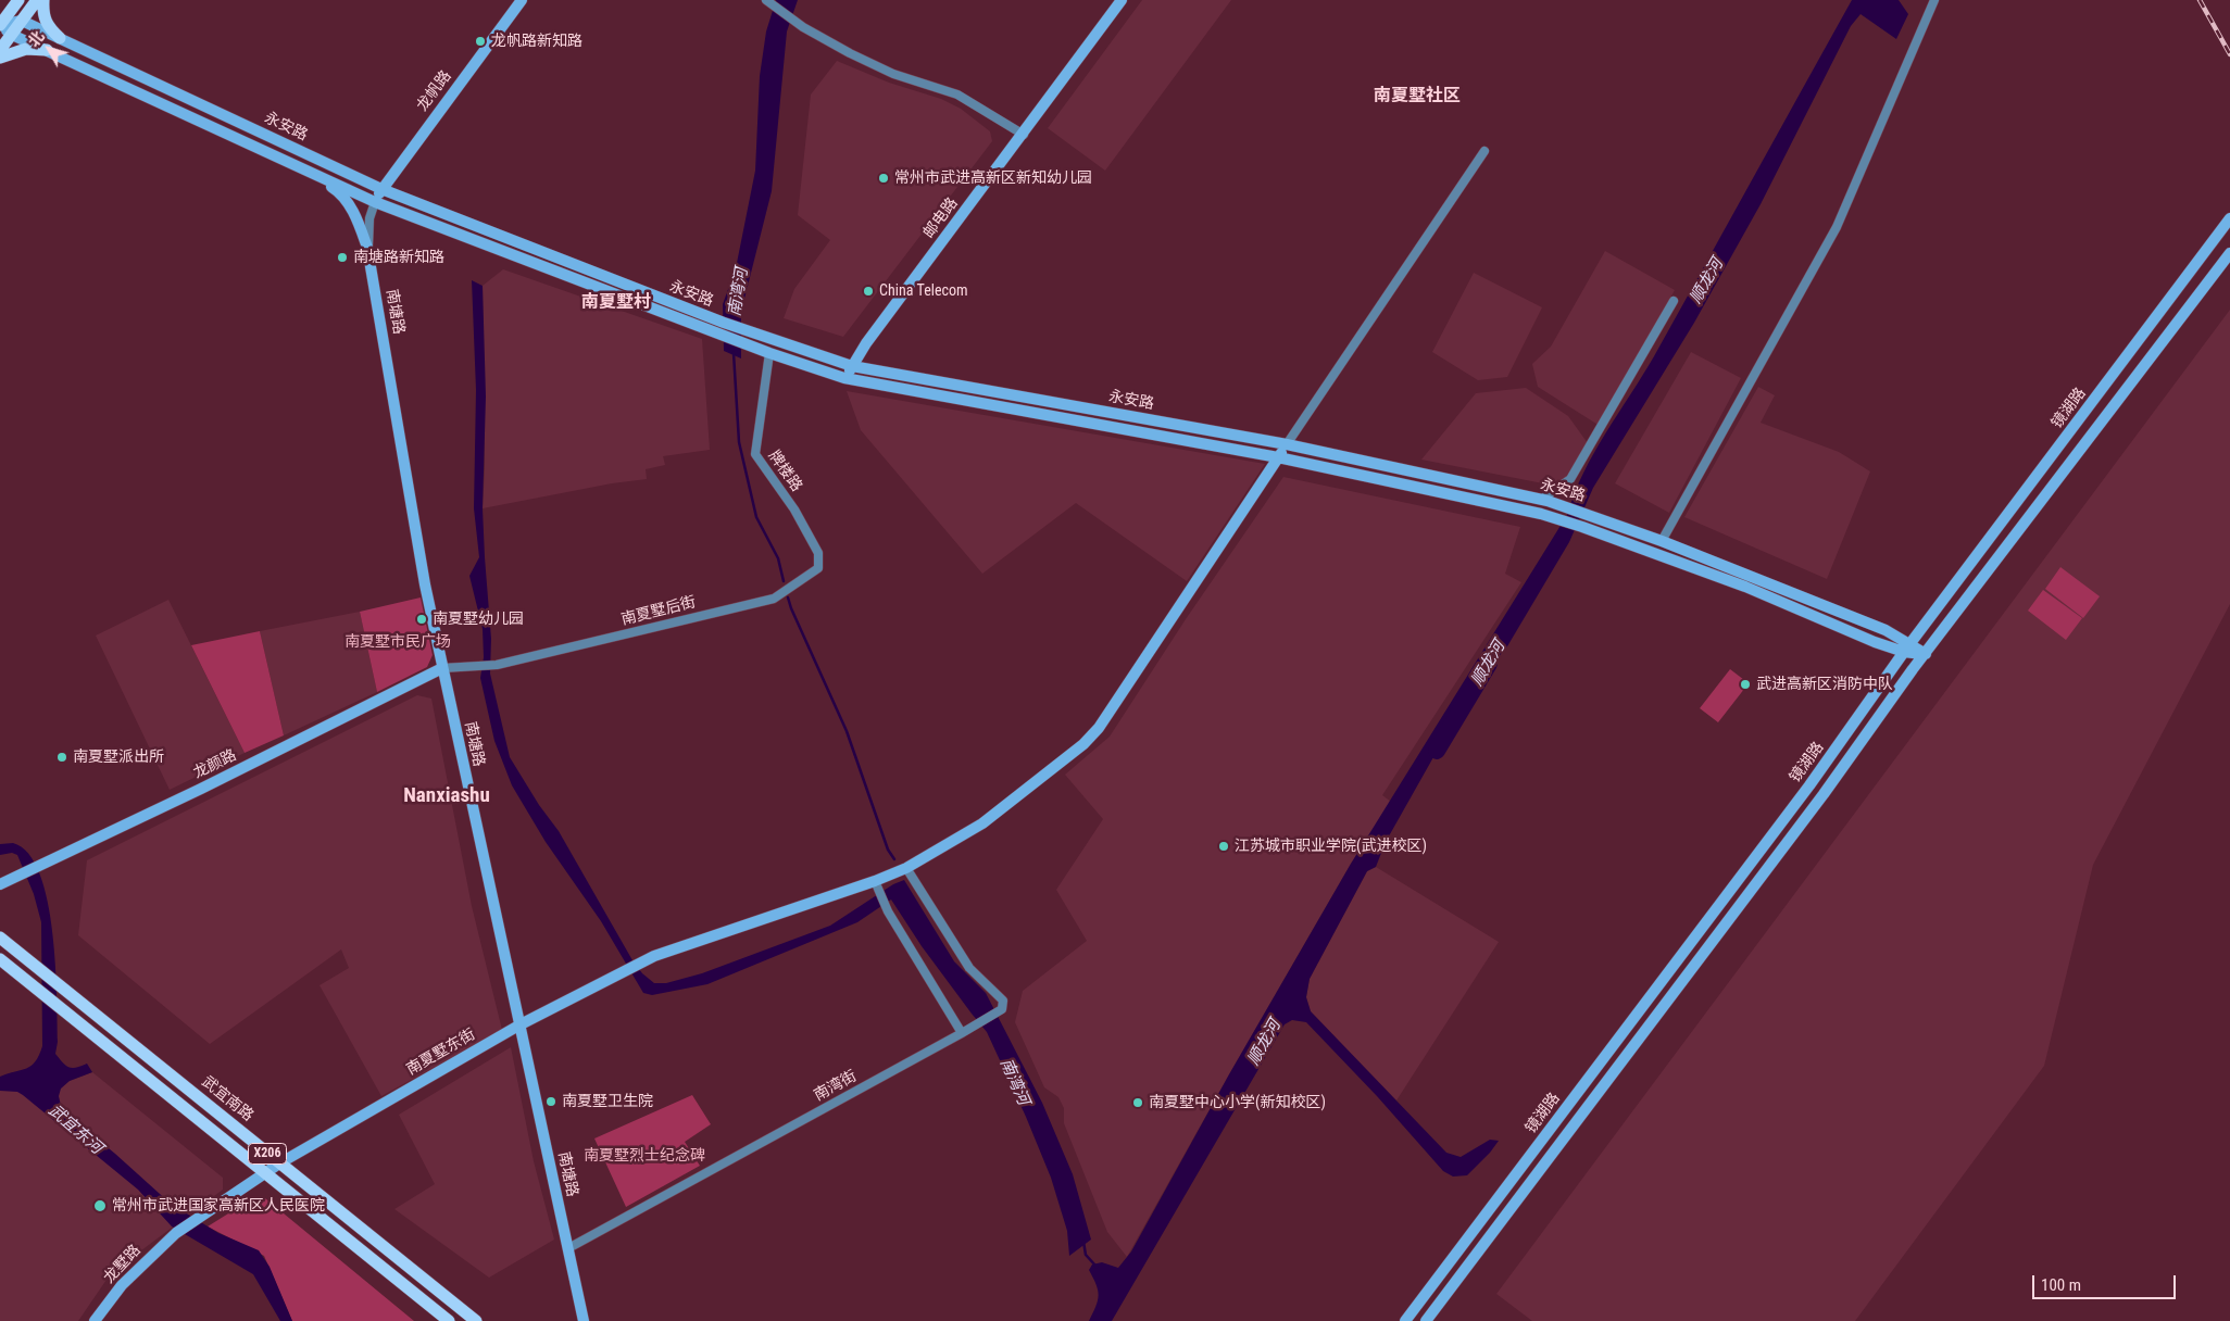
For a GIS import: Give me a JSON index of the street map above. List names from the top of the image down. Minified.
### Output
{"streets":{"main road":["武宜南路","X206"],"street":["龙帆路","永安路","邮电路","南塘路","镜湖路","牌楼路","南夏墅后街","龙颜路","南夏墅东街","南湾街","龙墅路"]},"crossings":[["龙帆路","永安路"],["龙帆路","南塘路"],["永安路","邮电路"],["永安路","南塘路"],["永安路","镜湖路"],["永安路","牌楼路"],["永安路","南夏墅东街"],["南塘路","南夏墅后街"],["南塘路","龙颜路"],["南塘路","南夏墅东街"],["南塘路","南湾街"],["牌楼路","南夏墅后街"],["南夏墅后街","龙颜路"],["南夏墅东街","南湾街"],["南夏墅东街","武宜南路"],["南夏墅东街","X206"],["南夏墅东街","龙墅路"],["X206","龙墅路"]],"districts":["南夏墅社区","南夏墅村","Nanxiashu"],"water":["顺龙河","南湾河","武宜东河"],"parks":["南夏墅市民广场","南夏墅烈士纪念碑"],"places":["龙帆路新知路","常州市武进高新区新知幼儿园","南塘路新知路","China Telecom","南夏墅幼儿园","武进高新区消防中队","南夏墅派出所","江苏城市职业学院(武进校区)","南夏墅卫生院","南夏墅中心小学(新知校区)","常州市武进国家高新区人民医院"],"scale_bar":"100 m","north":"top left"}
